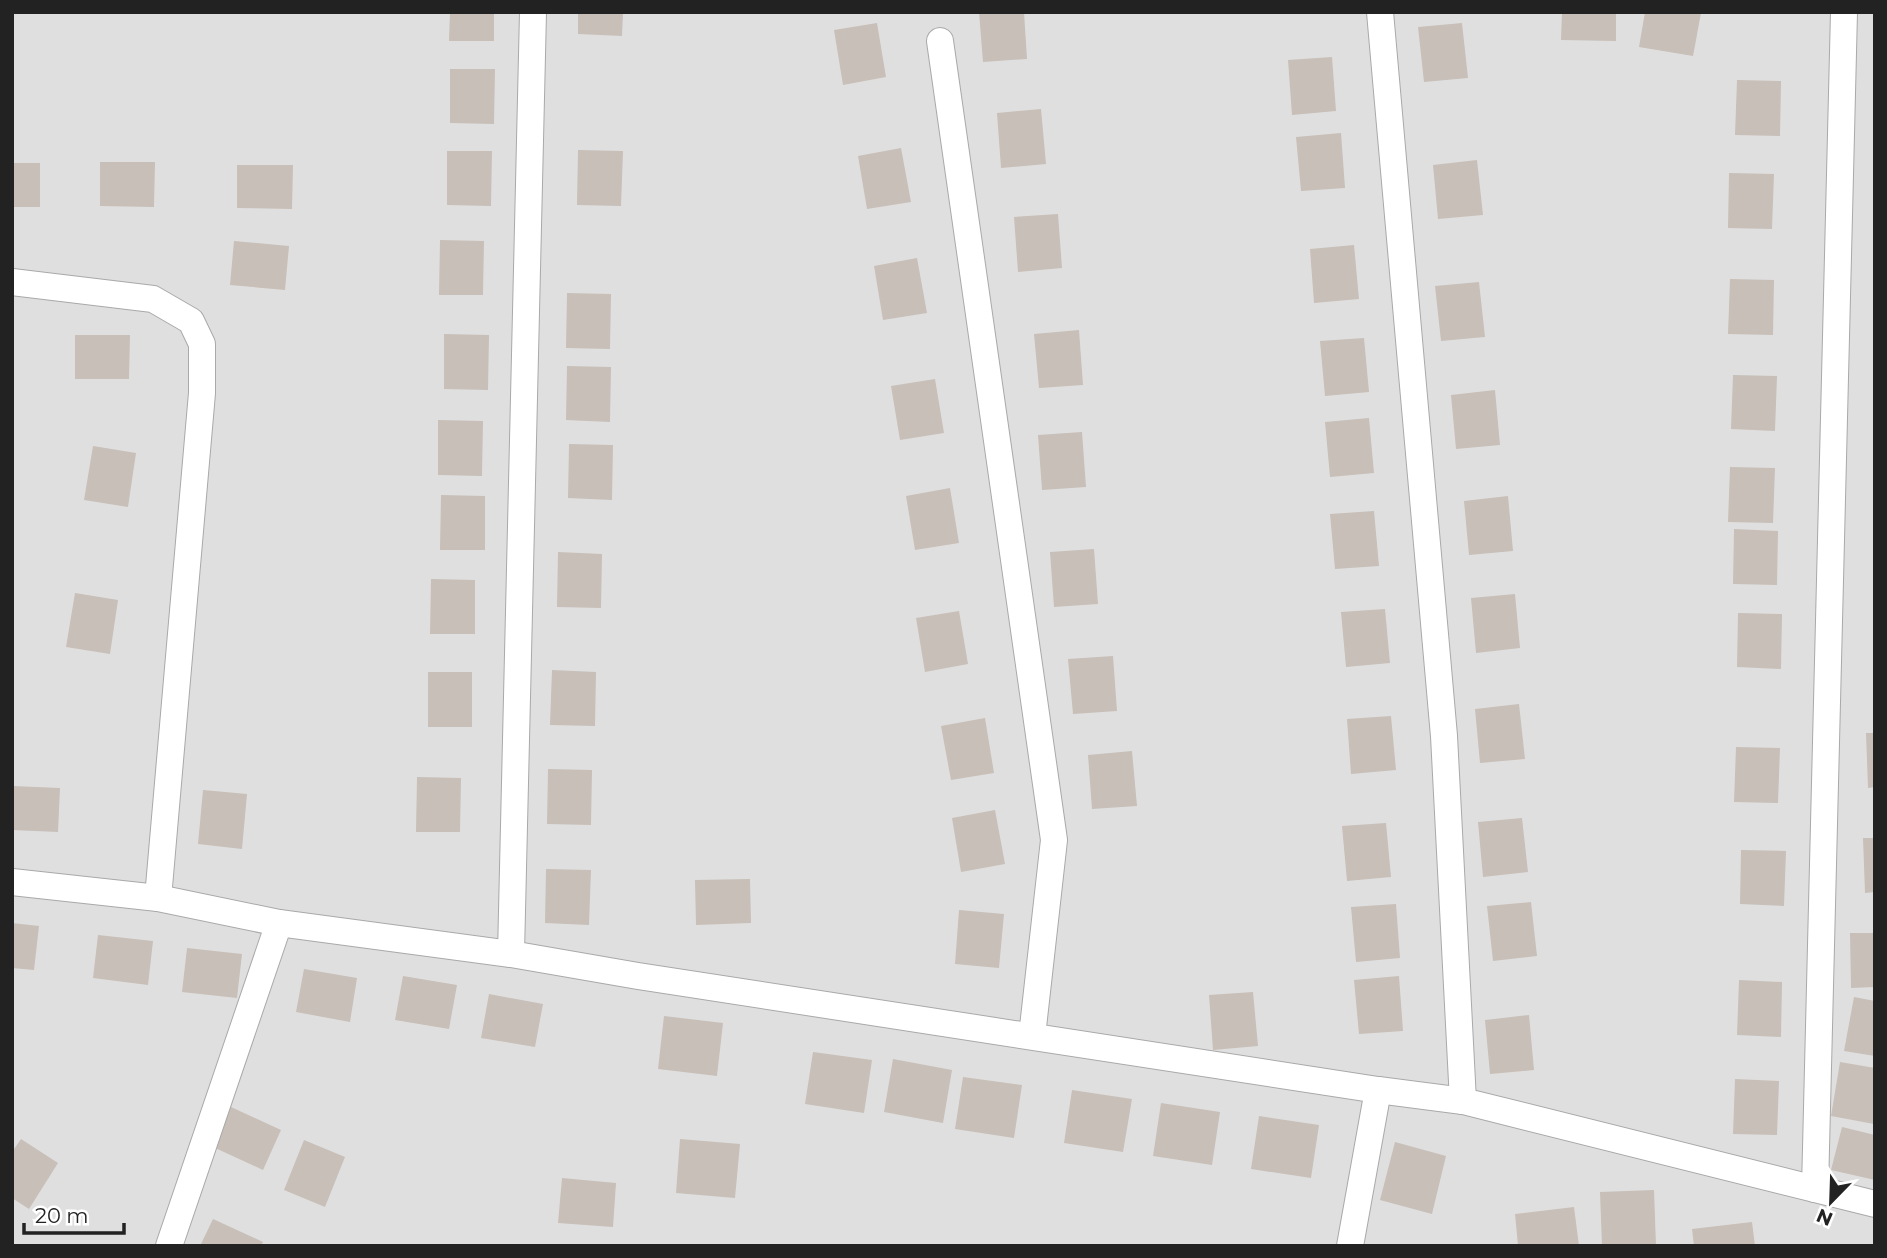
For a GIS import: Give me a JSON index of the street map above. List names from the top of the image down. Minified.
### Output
{"scale_bar":"20 m","north":"bottom left"}
